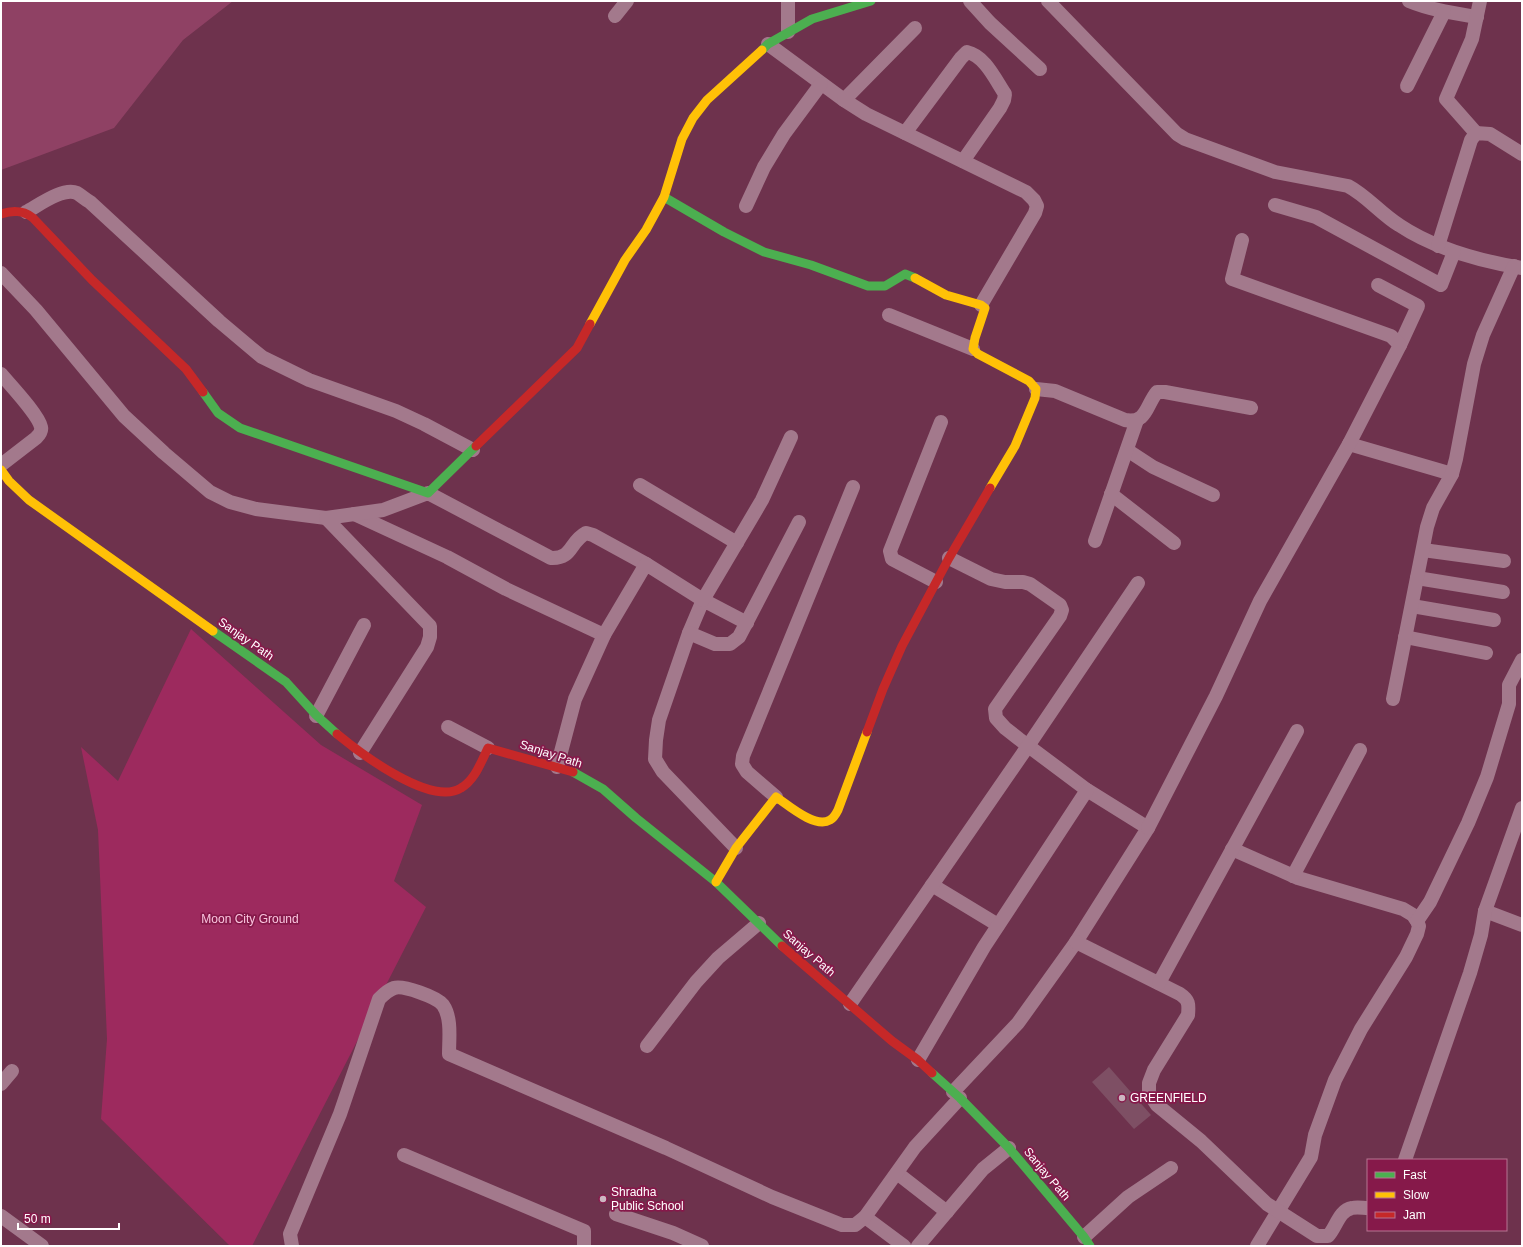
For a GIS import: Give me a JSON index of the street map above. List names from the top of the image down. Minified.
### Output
{"streets":{"street":["Sanjay Path"]},"parks":["Moon City Ground"],"places":["GREENFIELD","Shradha Public School"],"legend":["Fast","Slow","Jam"],"scale_bar":"50 m"}
